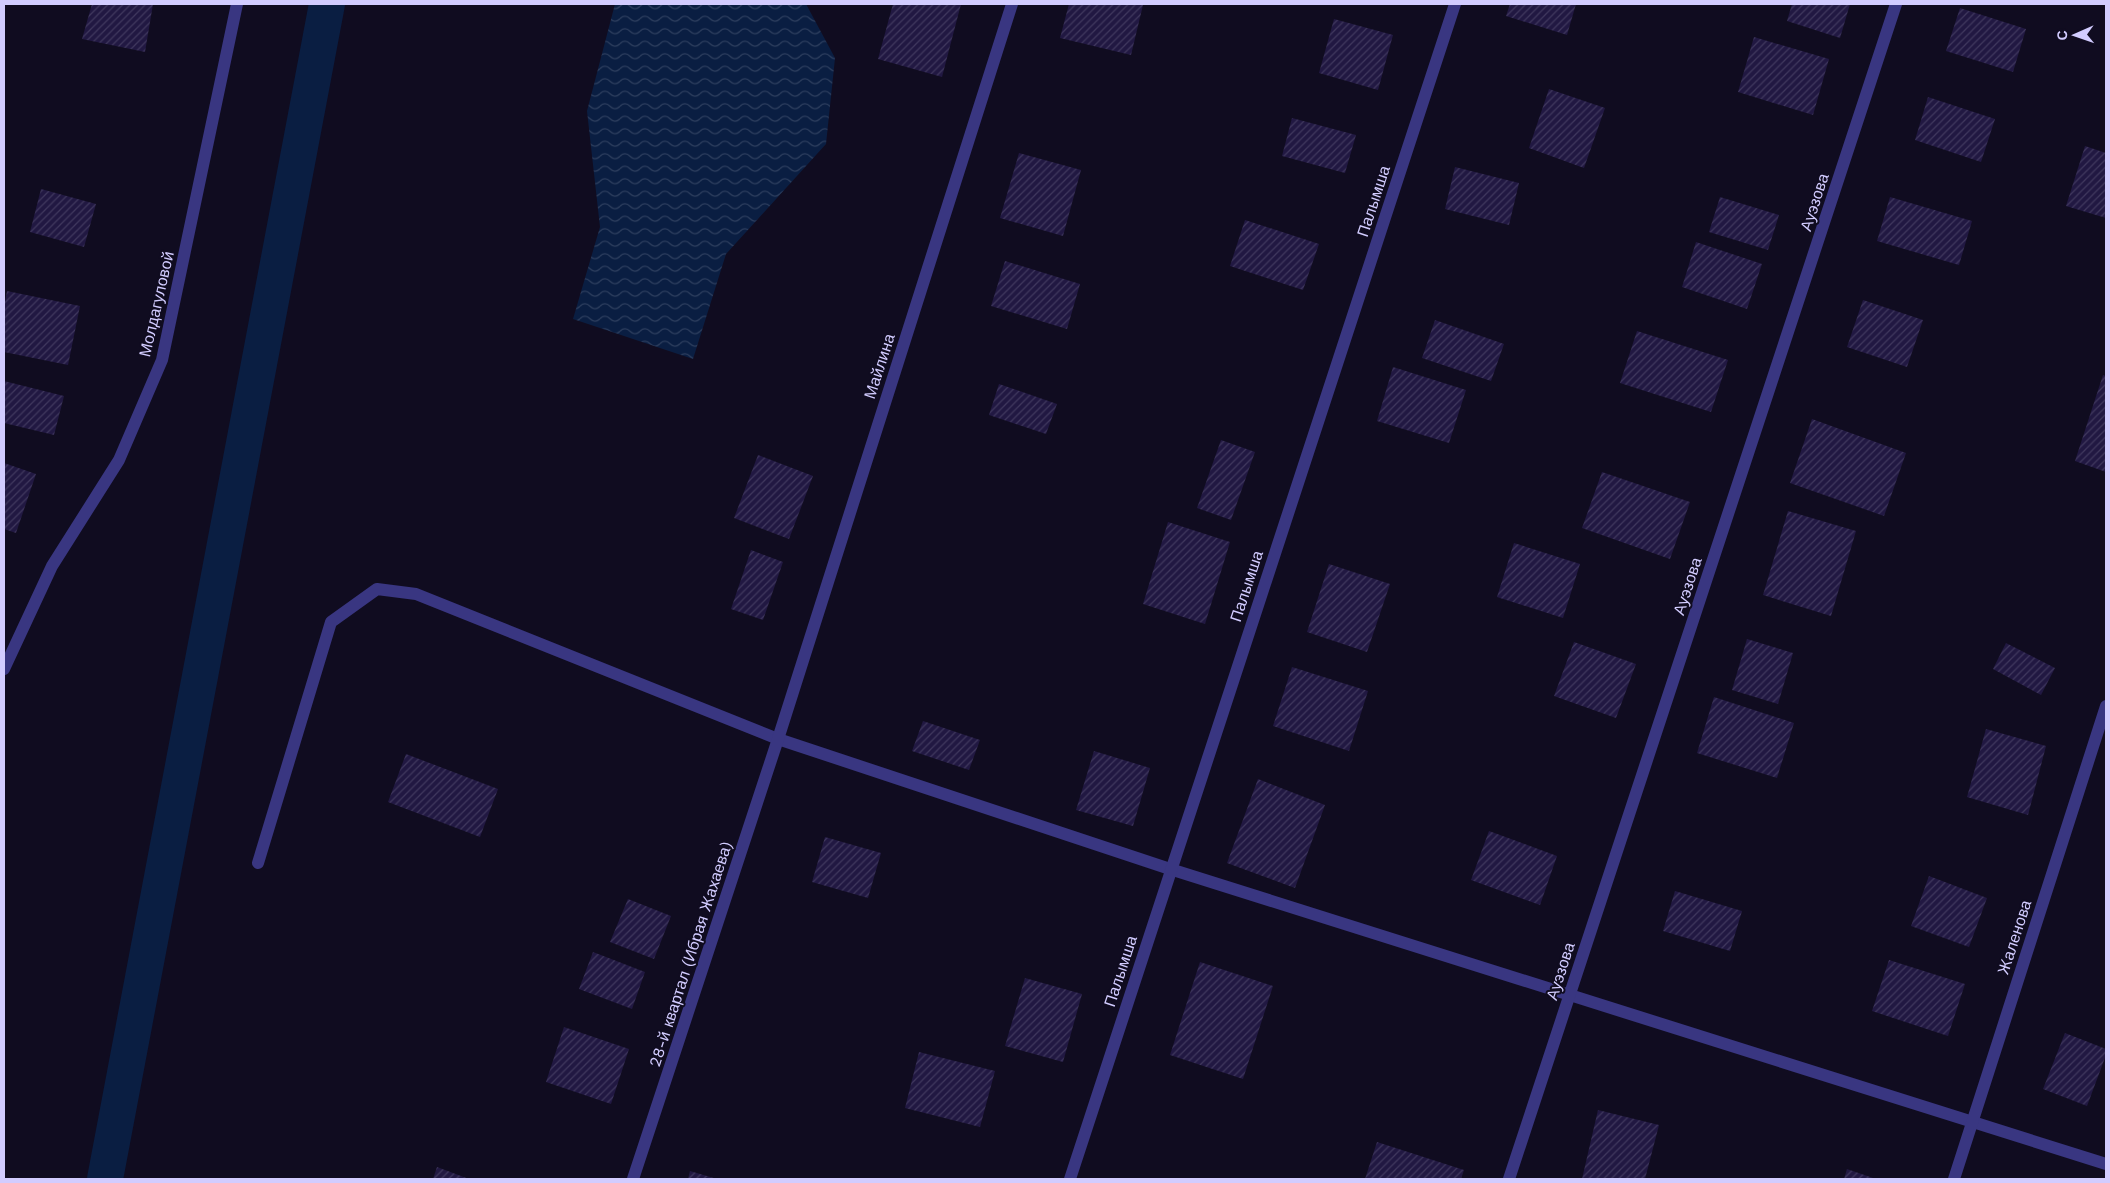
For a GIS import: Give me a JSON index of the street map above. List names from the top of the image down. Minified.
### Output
{"streets":{"street":["Палымша","Ауэзова","Молдагуловой","Майлина","Жаленова","28-й квартал (Ибрая Жахаева)"]},"crossings":[["Майлина","28-й квартал (Ибрая Жахаева)"]],"north":"left"}
